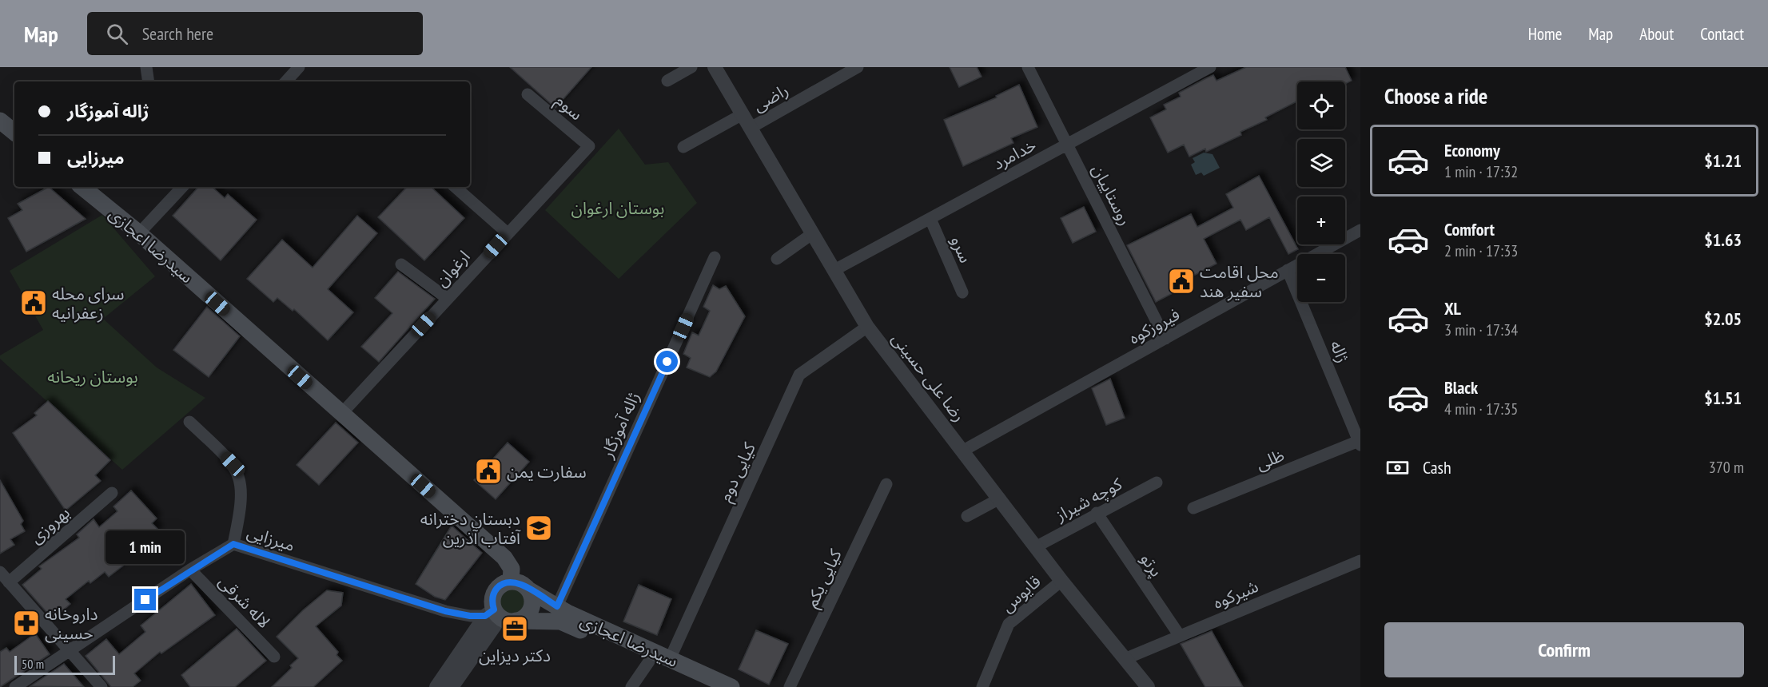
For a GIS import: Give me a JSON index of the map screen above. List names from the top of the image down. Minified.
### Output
{"streets":{"main road":["سیدرضا اعجازی"],"street":["راضی","سوم","خدامرد","روستاییان","سرو","ارغوان","فیروزکوه","ژاله","رضا علی حسینی","ژاله آموزگار","ظلی","کیایی دوم","کوچه شیراز","بهروزی","میرزایی","پرتو","کیایی یکم","قایوس","شیرکوه","لاله شرقی"]},"crossings":[["راضی","رضا علی حسینی"],["سوم","ارغوان"],["خدامرد","روستاییان"],["خدامرد","سرو"],["خدامرد","رضا علی حسینی"],["روستاییان","فیروزکوه"],["سیدرضا اعجازی","ارغوان"],["سیدرضا اعجازی","ژاله آموزگار"],["سیدرضا اعجازی","کیایی دوم"],["سیدرضا اعجازی","میرزایی"],["فیروزکوه","ژاله"],["فیروزکوه","رضا علی حسینی"],["ژاله","ظلی"],["رضا علی حسینی","کیایی دوم"],["رضا علی حسینی","کوچه شیراز"],["رضا علی حسینی","قایوس"],["رضا علی حسینی","شیرکوه"],["کوچه شیراز","پرتو"],["میرزایی","لاله شرقی"],["پرتو","شیرکوه"]],"parks":["بوستان ارغوان","بوستان ریحانه"],"places":{"public building":["محل اقامت سفیر هند","سرای محله زعفرانیه","سفارت یمن"],"school or university":["دبستان دخترانه آفتاب آذرین"],"pharmacy":["داروخانه حسینی"],"office":["دکتر دیزاین"]},"scale_bar":"50 m","page":{"header":"Map","search":"Search here","nav":["Home","Map","About","Contact"],"heading":"Choose a ride","map_buttons":["+","−"],"banner":["ژاله آموزگار","میرزایی"],"list":[{"name":"Economy","note":"1 min · 17:32","value":"$1.21"},{"name":"Comfort","note":"2 min · 17:33","value":"$1.63"},{"name":"XL","note":"3 min · 17:34","value":"$2.05"},{"name":"Black","note":"4 min · 17:35","value":"$1.51"}],"pay":["Cash","370 m"],"bubble":"1 min","buttons":"Confirm","scale":"50 m"}}
